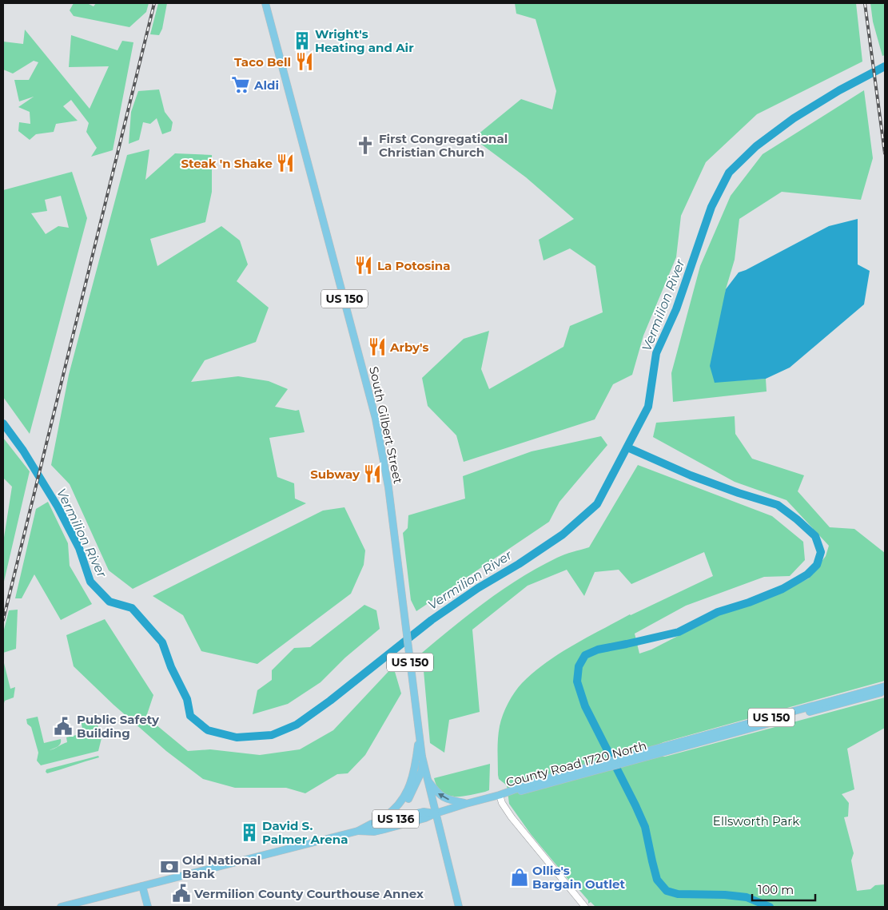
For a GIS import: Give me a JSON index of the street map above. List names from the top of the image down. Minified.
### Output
{"streets":{"main road":["US 150","South Gilbert Street","County Road 1720 North","US 136"]},"crossings":[["US 150","County Road 1720 North"],["South Gilbert Street","County Road 1720 North"],["South Gilbert Street","US 136"],["County Road 1720 North","US 136"]],"water":["Vermilion River"],"parks":["Ellsworth Park"],"places":{"building":["Wright's Heating and Air","David S. Palmer Arena"],"restaurant":["Taco Bell","Steak 'n Shake","La Potosina","Arby's","Subway"],"supermarket":["Aldi"],"church":["First Congregational Christian Church"],"public building":["Public Safety Building","Vermilion County Courthouse Annex"],"bank":["Old National Bank"],"shop":["Ollie's Bargain Outlet"]},"scale_bar":"100 m"}
